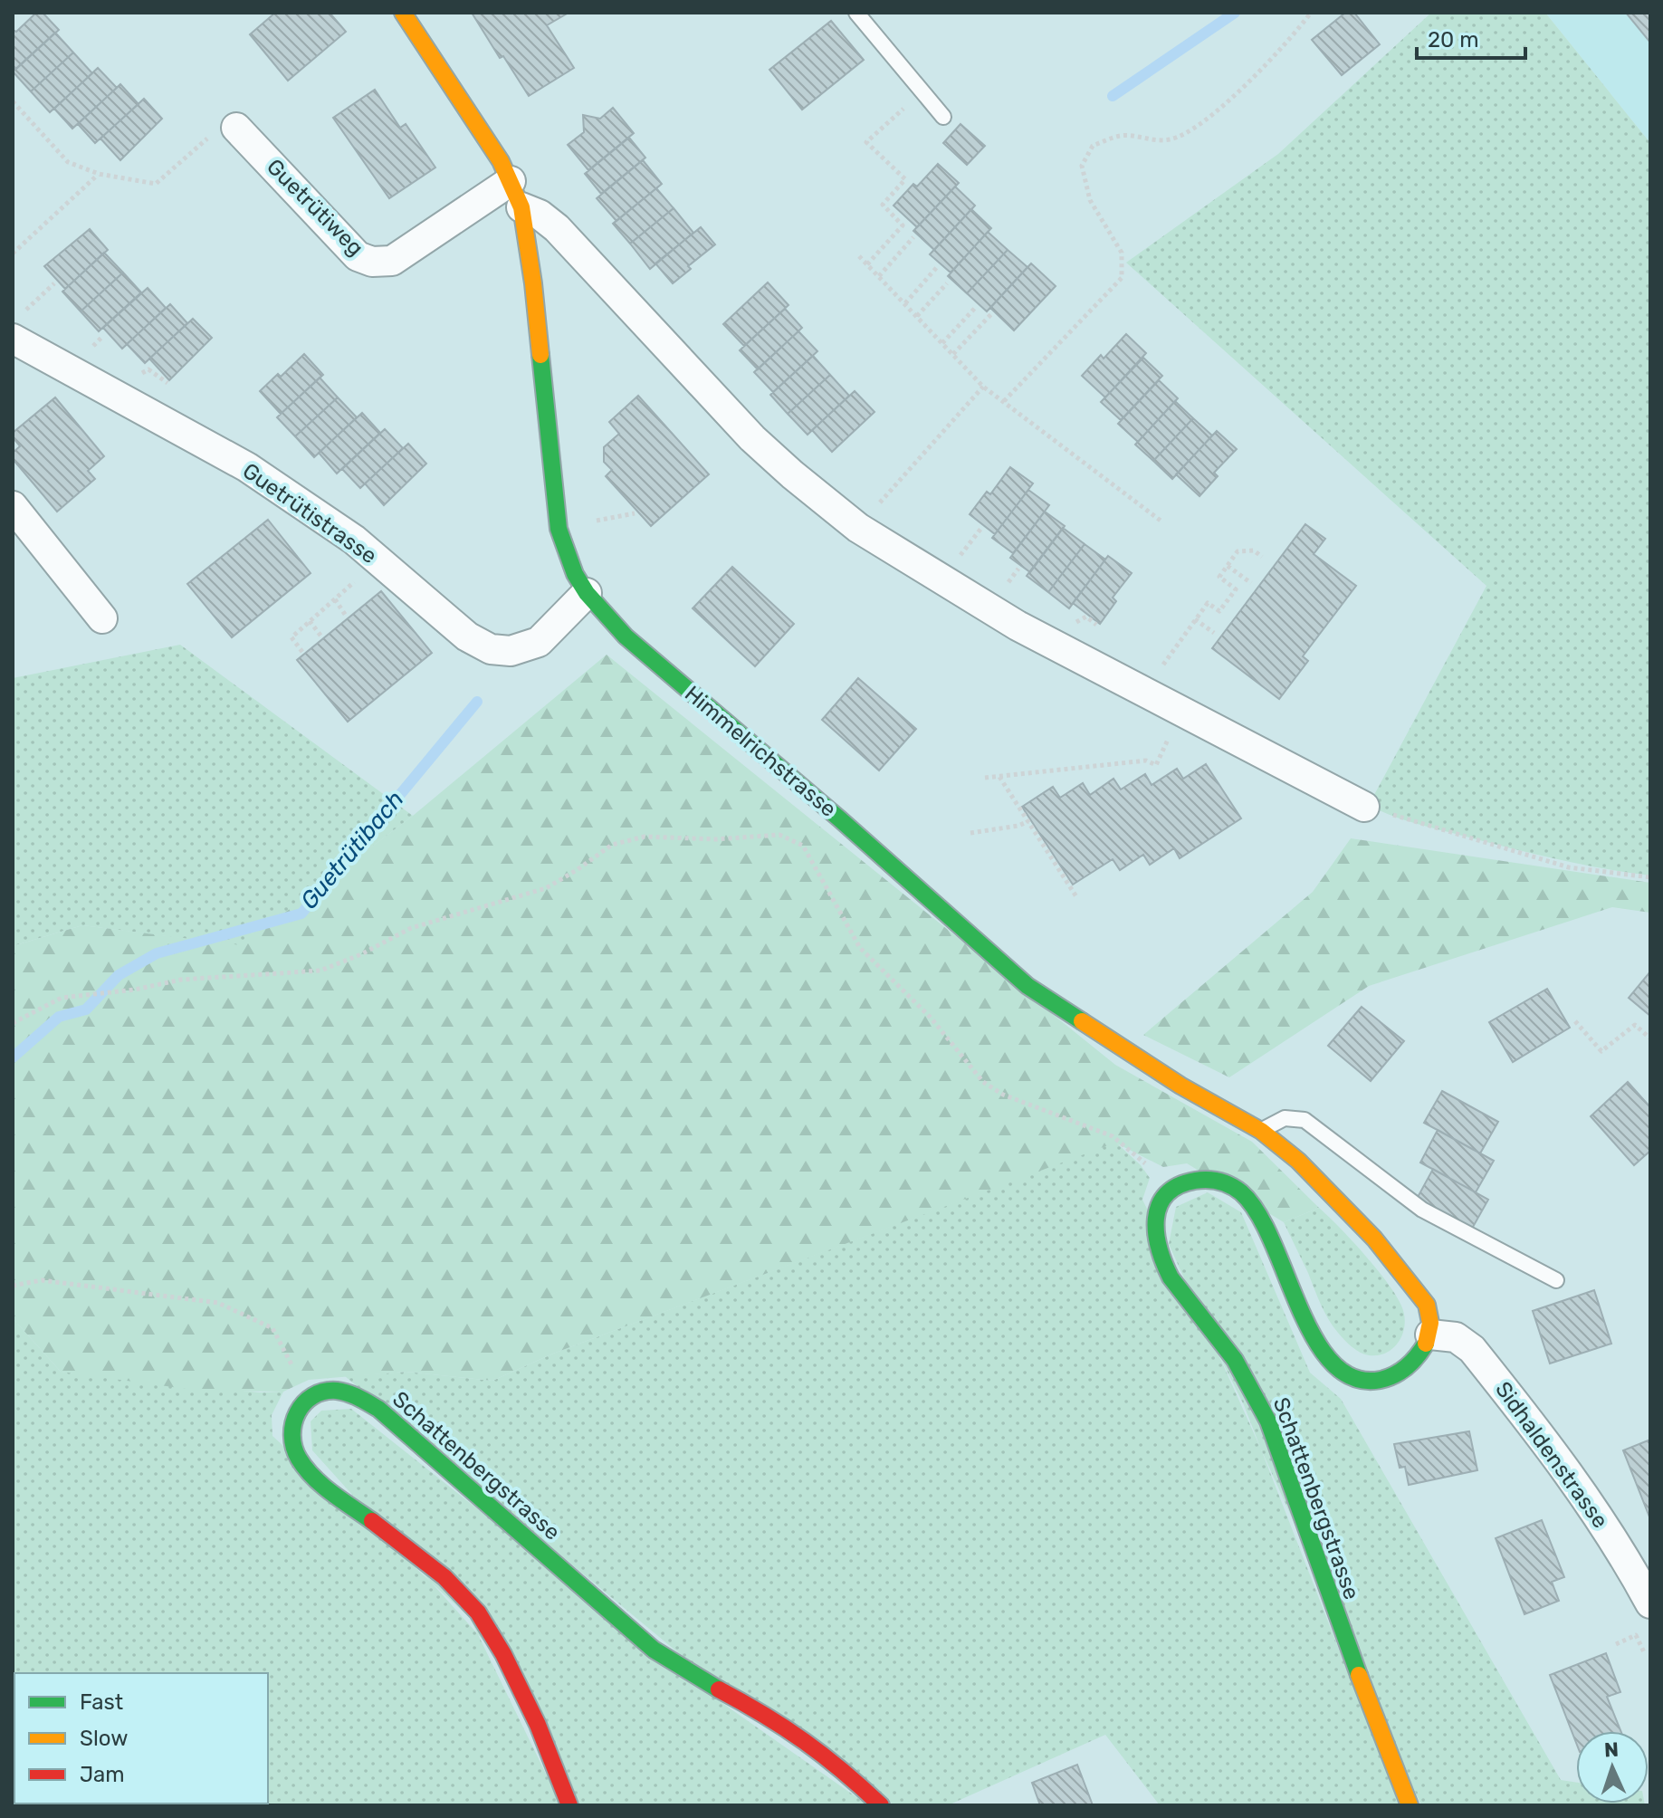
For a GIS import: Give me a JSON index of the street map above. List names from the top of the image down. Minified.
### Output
{"streets":{"street":["Guetrütiweg","Guetrütistrasse","Himmelrichstrasse","Sidhaldenstrasse","Schattenbergstrasse"]},"crossings":[["Guetrütiweg","Himmelrichstrasse"],["Guetrütistrasse","Himmelrichstrasse"],["Himmelrichstrasse","Sidhaldenstrasse"]],"water":["Guetrütibach"],"legend":["Fast","Slow","Jam"],"scale_bar":"20 m","north":"top"}
